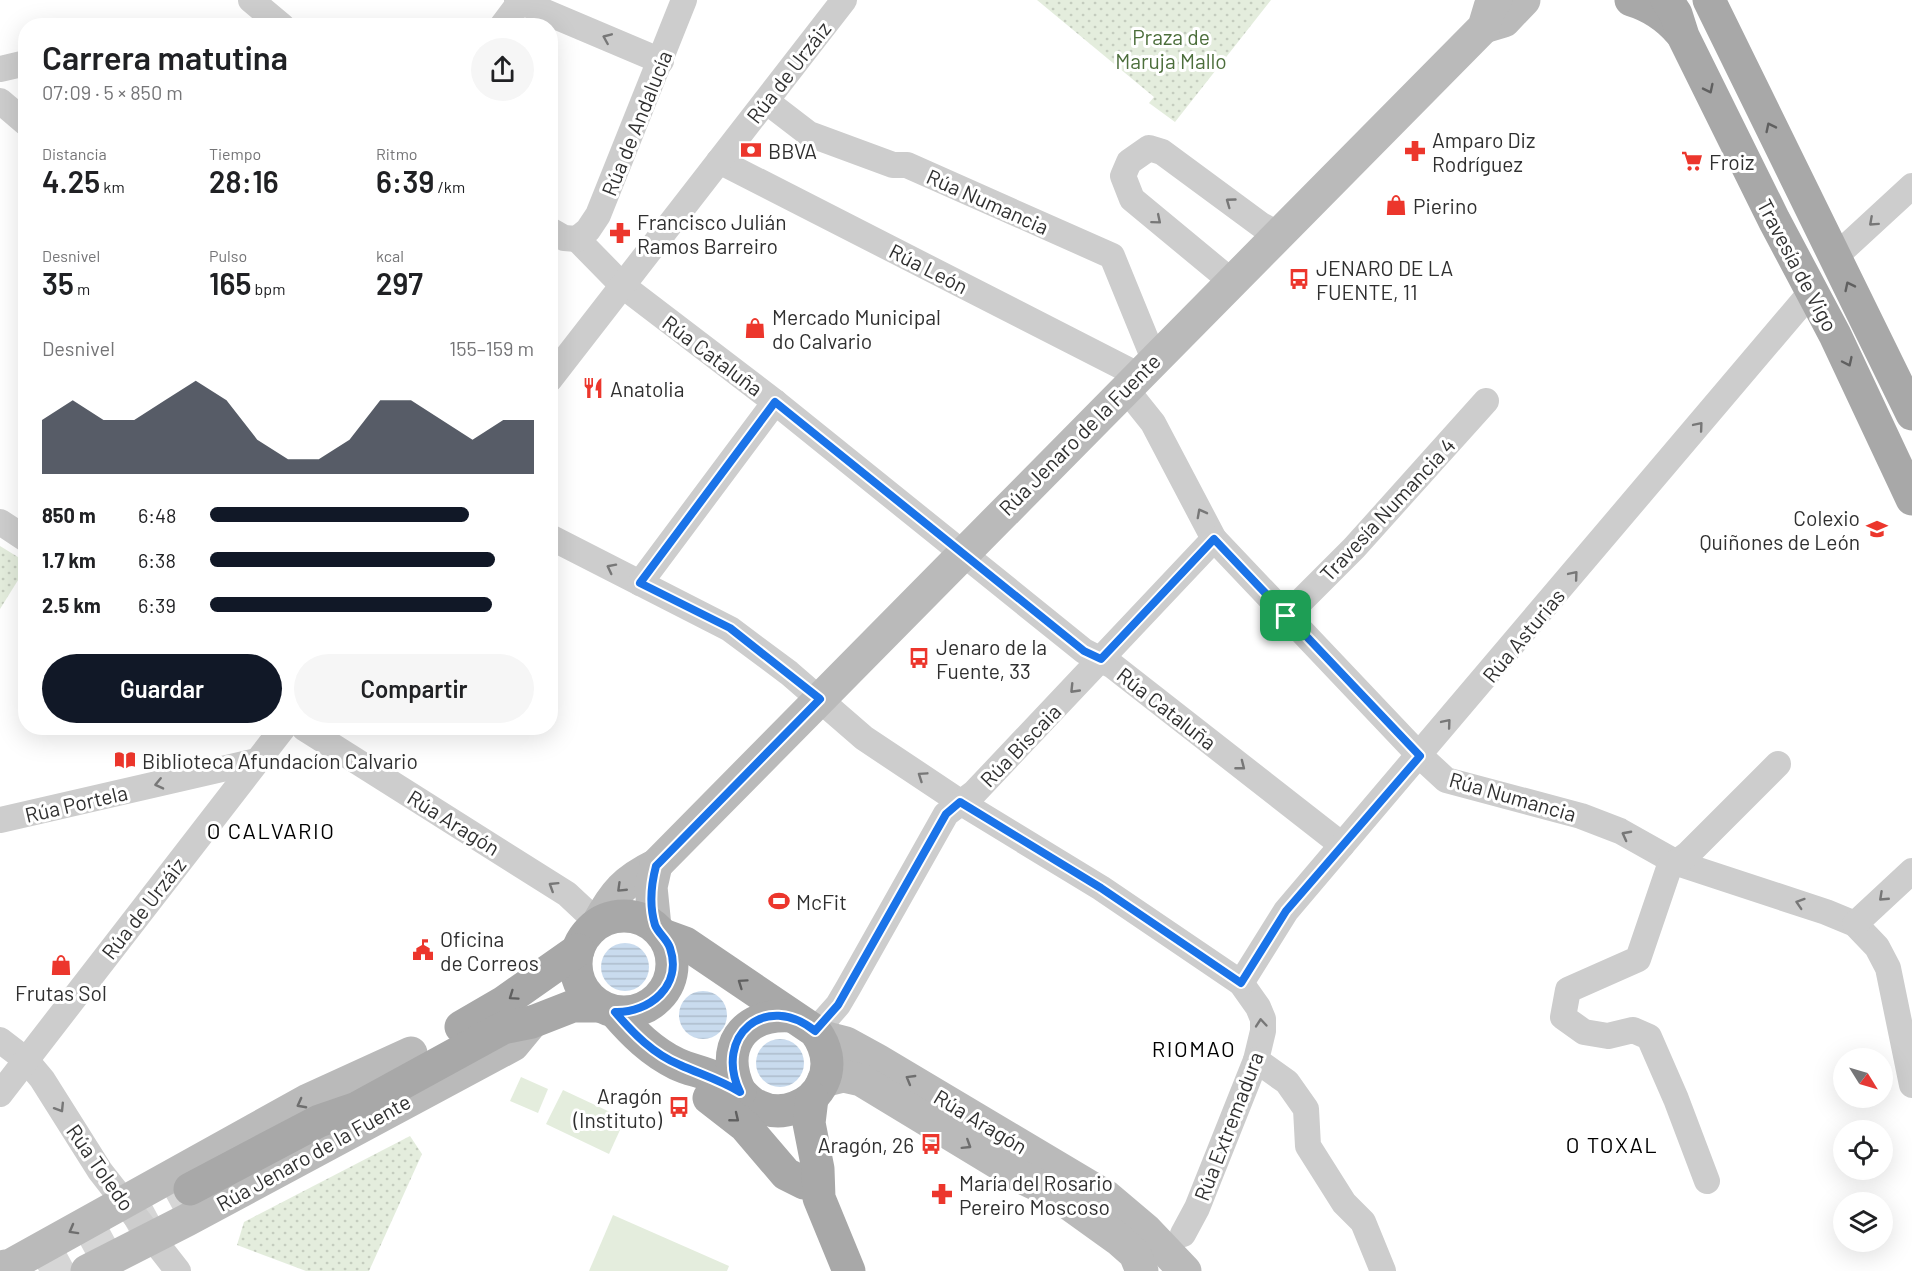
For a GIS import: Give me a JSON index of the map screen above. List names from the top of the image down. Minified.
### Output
{"streets":{"main road":["Travesía de Vigo","Rúa Jenaro de la Fuente","Rúa Aragón"],"street":["Rúa de Urzáiz","Rúa de Andalucía","Rúa Numancia","Rúa León","Rúa Cataluña","Travesía Numancia 4","Rúa Asturias","Rúa Biscaia","Rúa Portela","Rúa Extremadura","Rúa Toledo"]},"crossings":[["Rúa de Urzáiz","Rúa Numancia"],["Rúa de Urzáiz","Rúa León"],["Rúa de Urzáiz","Rúa Cataluña"],["Rúa de Urzáiz","Rúa Portela"],["Rúa de Urzáiz","Rúa Toledo"],["Rúa Numancia","Rúa León"],["Rúa Numancia","Rúa Jenaro de la Fuente"],["Rúa Numancia","Travesía Numancia 4"],["Rúa Numancia","Rúa Asturias"],["Rúa Numancia","Rúa Biscaia"],["Travesía de Vigo","Rúa Asturias"],["Rúa León","Rúa Jenaro de la Fuente"],["Rúa Cataluña","Rúa Jenaro de la Fuente"],["Rúa Cataluña","Rúa Asturias"],["Rúa Cataluña","Rúa Biscaia"],["Rúa Jenaro de la Fuente","Rúa Aragón"],["Rúa Jenaro de la Fuente","Rúa Extremadura"],["Rúa Jenaro de la Fuente","Rúa Toledo"],["Rúa Asturias","Rúa Extremadura"],["Rúa Biscaia","Rúa Aragón"],["Rúa Biscaia","Rúa Extremadura"],["Rúa Aragón","Rúa Extremadura"]],"one_way":["Rúa Numancia","Rúa Asturias","Rúa Portela","Rúa Toledo"],"districts":["O CALVARIO","RIOMAO","O TOXAL"],"parks":["Praza de Maruja Mallo"],"places":{"bank":["BBVA"],"pharmacy":["Amparo Diz Rodríguez","Francisco Julián Ramos Barreiro","María del Rosario Pereiro Moscoso"],"supermarket":["Froiz"],"shop":["Pierino","Mercado Municipal do Calvario","Frutas Sol"],"bus stop":["JENARO DE LA FUENTE, 11","Jenaro de la Fuente, 33","Aragón (Instituto)","Aragón, 26"],"restaurant":["Anatolia"],"school or university":["Colexio Quiñones de León"],"library":["Biblioteca Afundacíon Calvario"],"sports":["McFit"],"public building":["Oficina de Correos"]},"north":"bottom right","page":{"heading":["Carrera matutina","07:09 · 5 × 850 m"],"stats":[["Distancia","4.25 km"],["Tiempo","28:16"],["Ritmo","6:39 /km"],["Desnivel","35 m"],["Pulso","165 bpm"],["kcal","297"]],"chart":["Desnivel","155–159 m"],"list":[{"name":"850 m","note":"6:48"},{"name":"1.7 km","note":"6:38"},{"name":"2.5 km","note":"6:39"}],"buttons":["Guardar","Compartir"]}}
